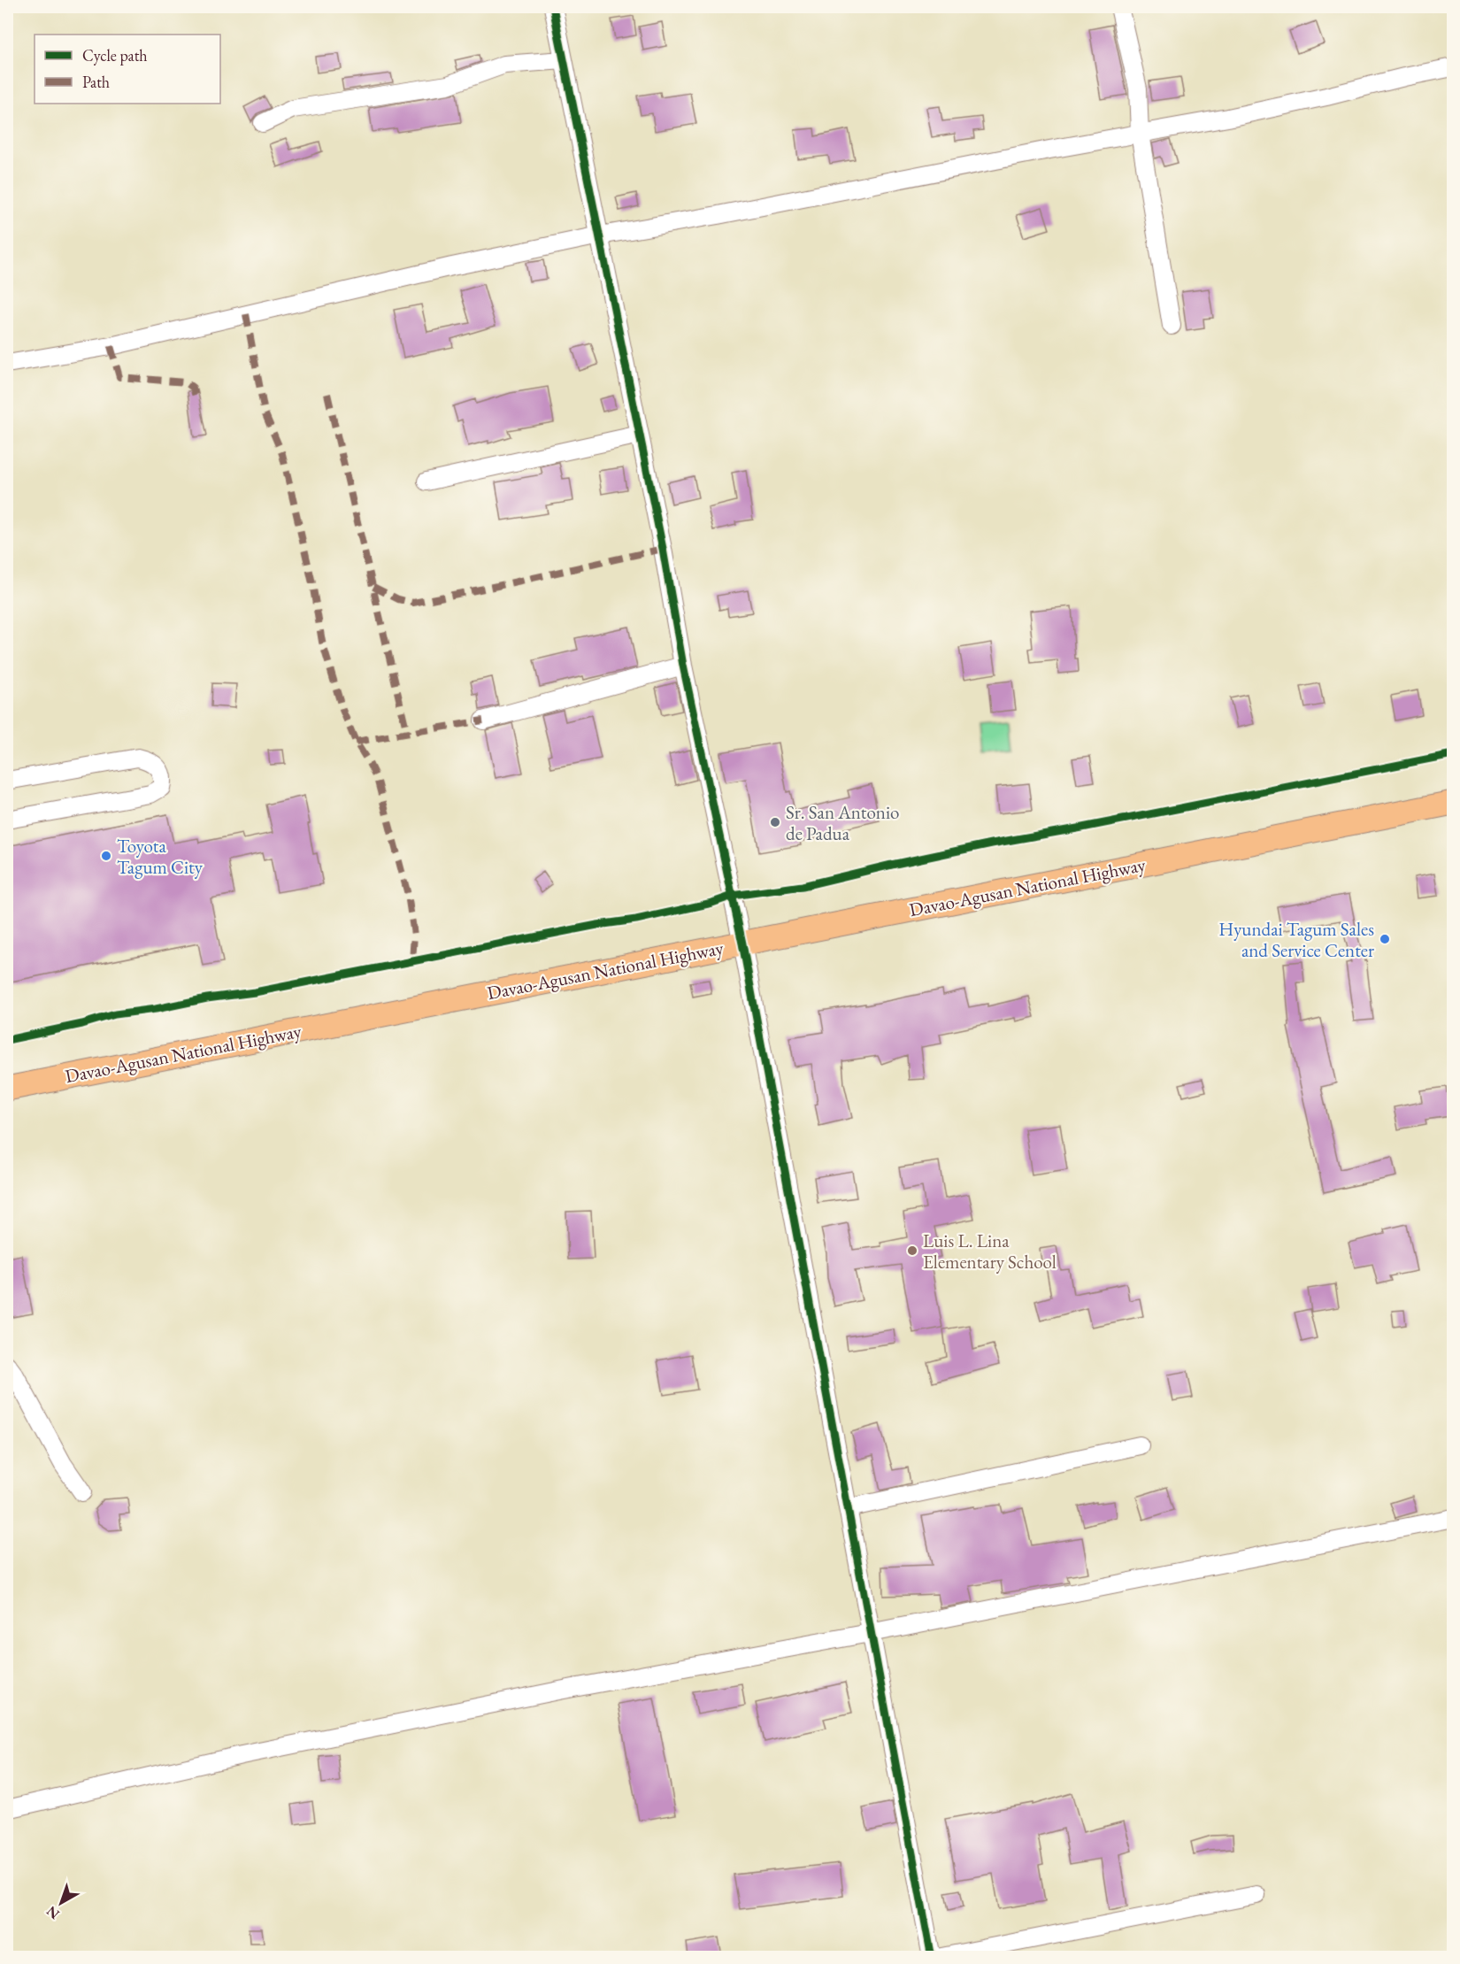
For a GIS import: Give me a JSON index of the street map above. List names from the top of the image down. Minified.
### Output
{"streets":{"highway":["Davao-Agusan National Highway"]},"places":["Sr. San Antonio de Padua","Toyota Tagum City","Hyundai Tagum Sales and Service Center","Luis L. Lina Elementary School"],"legend":["Cycle path","Path"],"north":"bottom left"}
